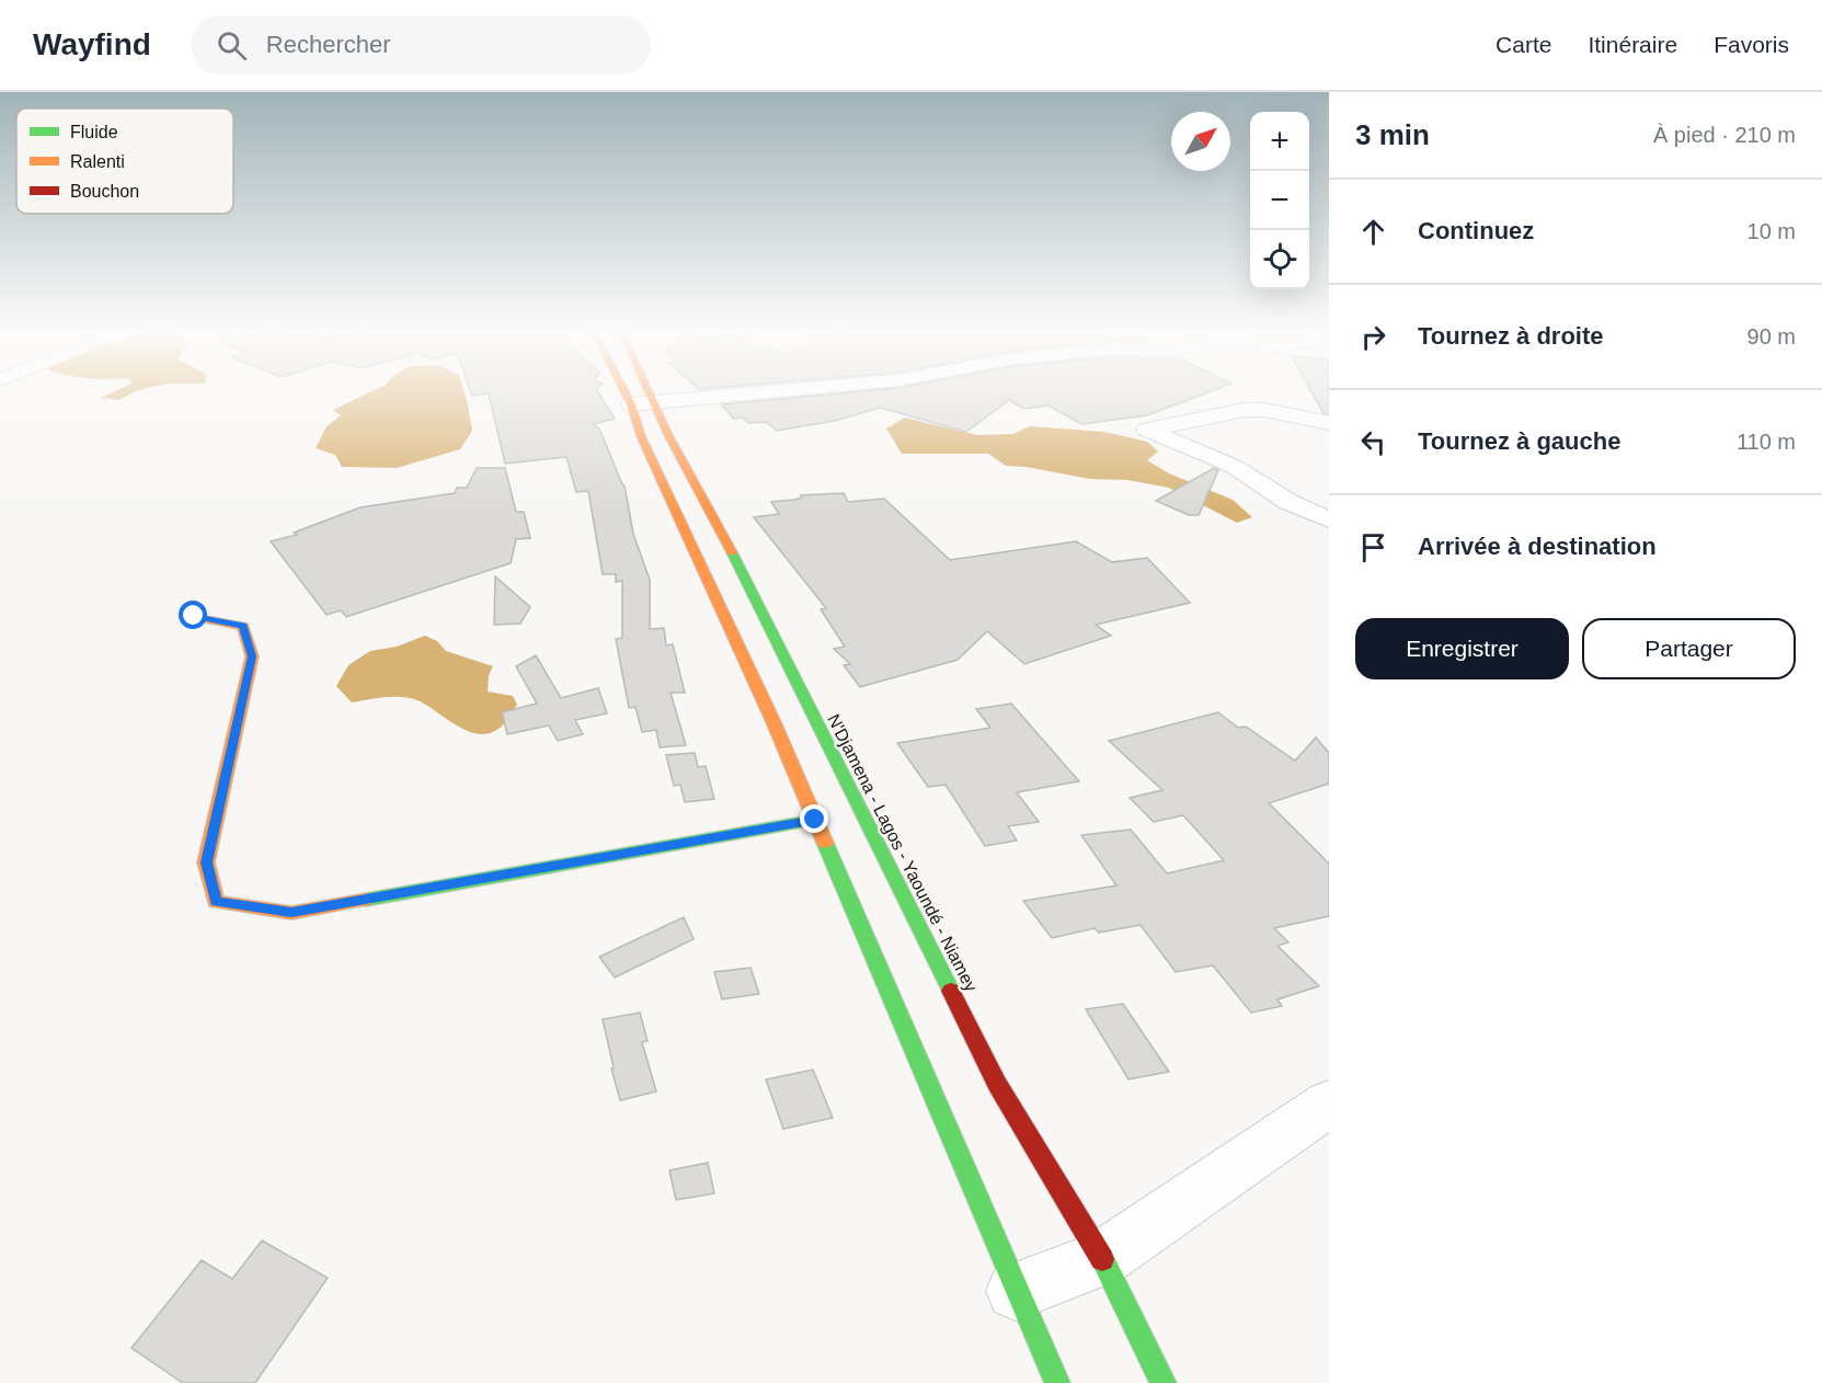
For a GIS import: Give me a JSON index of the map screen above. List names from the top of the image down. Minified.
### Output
{"streets":{"main road":["N'Djamena - Lagos - Yaoundé - Niamey"]},"legend":["Fluide","Ralenti","Bouchon"],"north":"top right","page":{"header":"Wayfind","search":"Rechercher","nav":["Carte","Itinéraire","Favoris"],"heading":["3 min","À pied · 210 m"],"map_buttons":["+","−"],"list":[["Continuez","10 m"],["Tournez à droite","90 m"],["Tournez à gauche","110 m"],"Arrivée à destination"],"buttons":["Enregistrer","Partager"]}}
